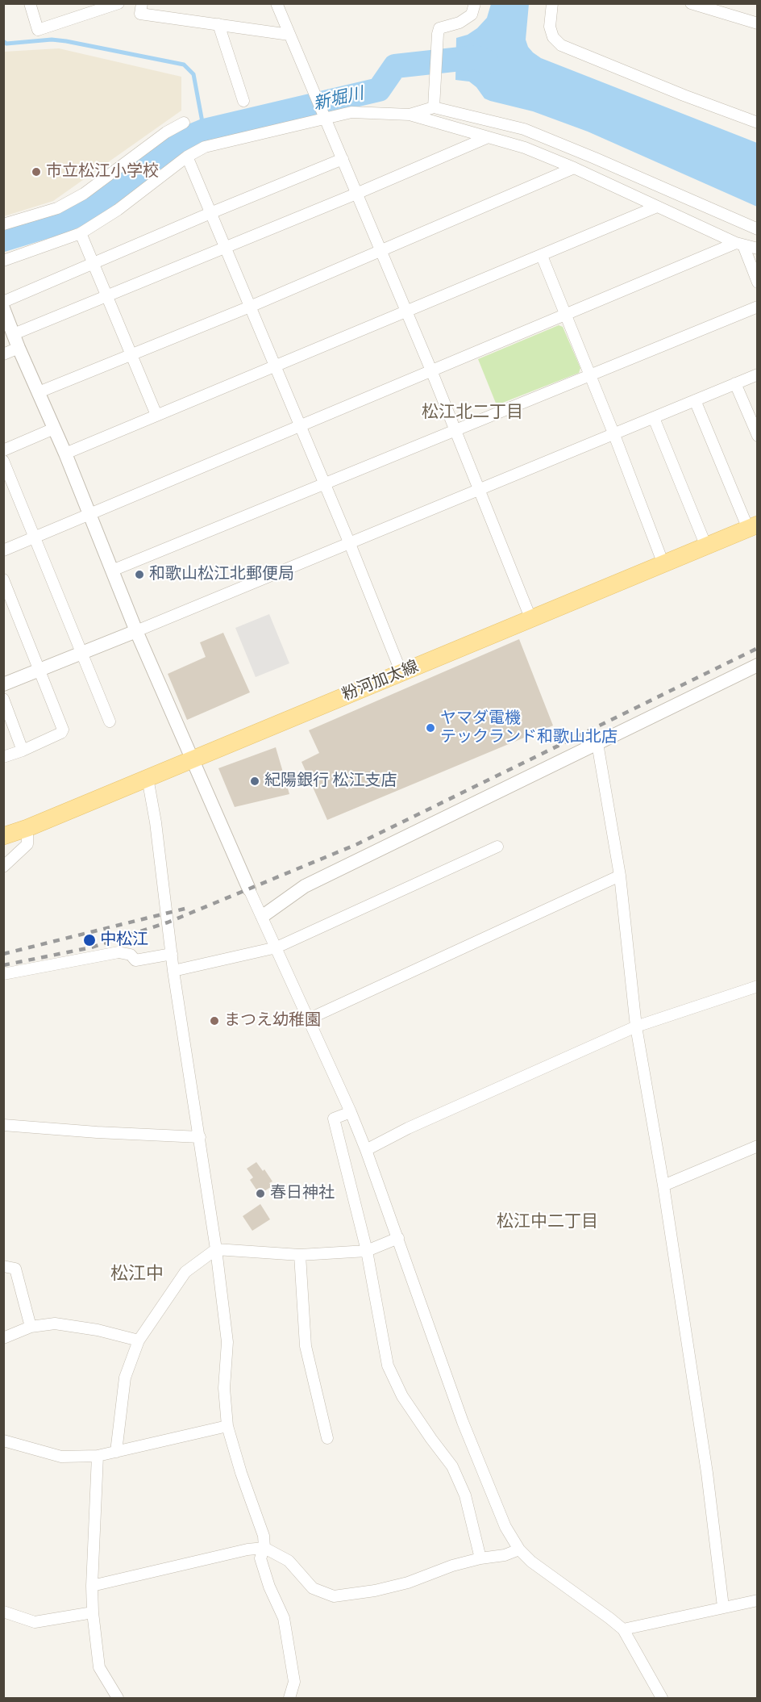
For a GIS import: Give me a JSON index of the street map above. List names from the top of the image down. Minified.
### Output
{"streets":{"main road":["粉河加太線"]},"districts":["松江北二丁目","松江中二丁目","松江中"],"water":["新堀川"],"places":["市立松江小学校","和歌山松江北郵便局","ヤマダ電機 テックランド和歌山北店","紀陽銀行 松江支店","中松江","まつえ幼稚園","春日神社"]}
